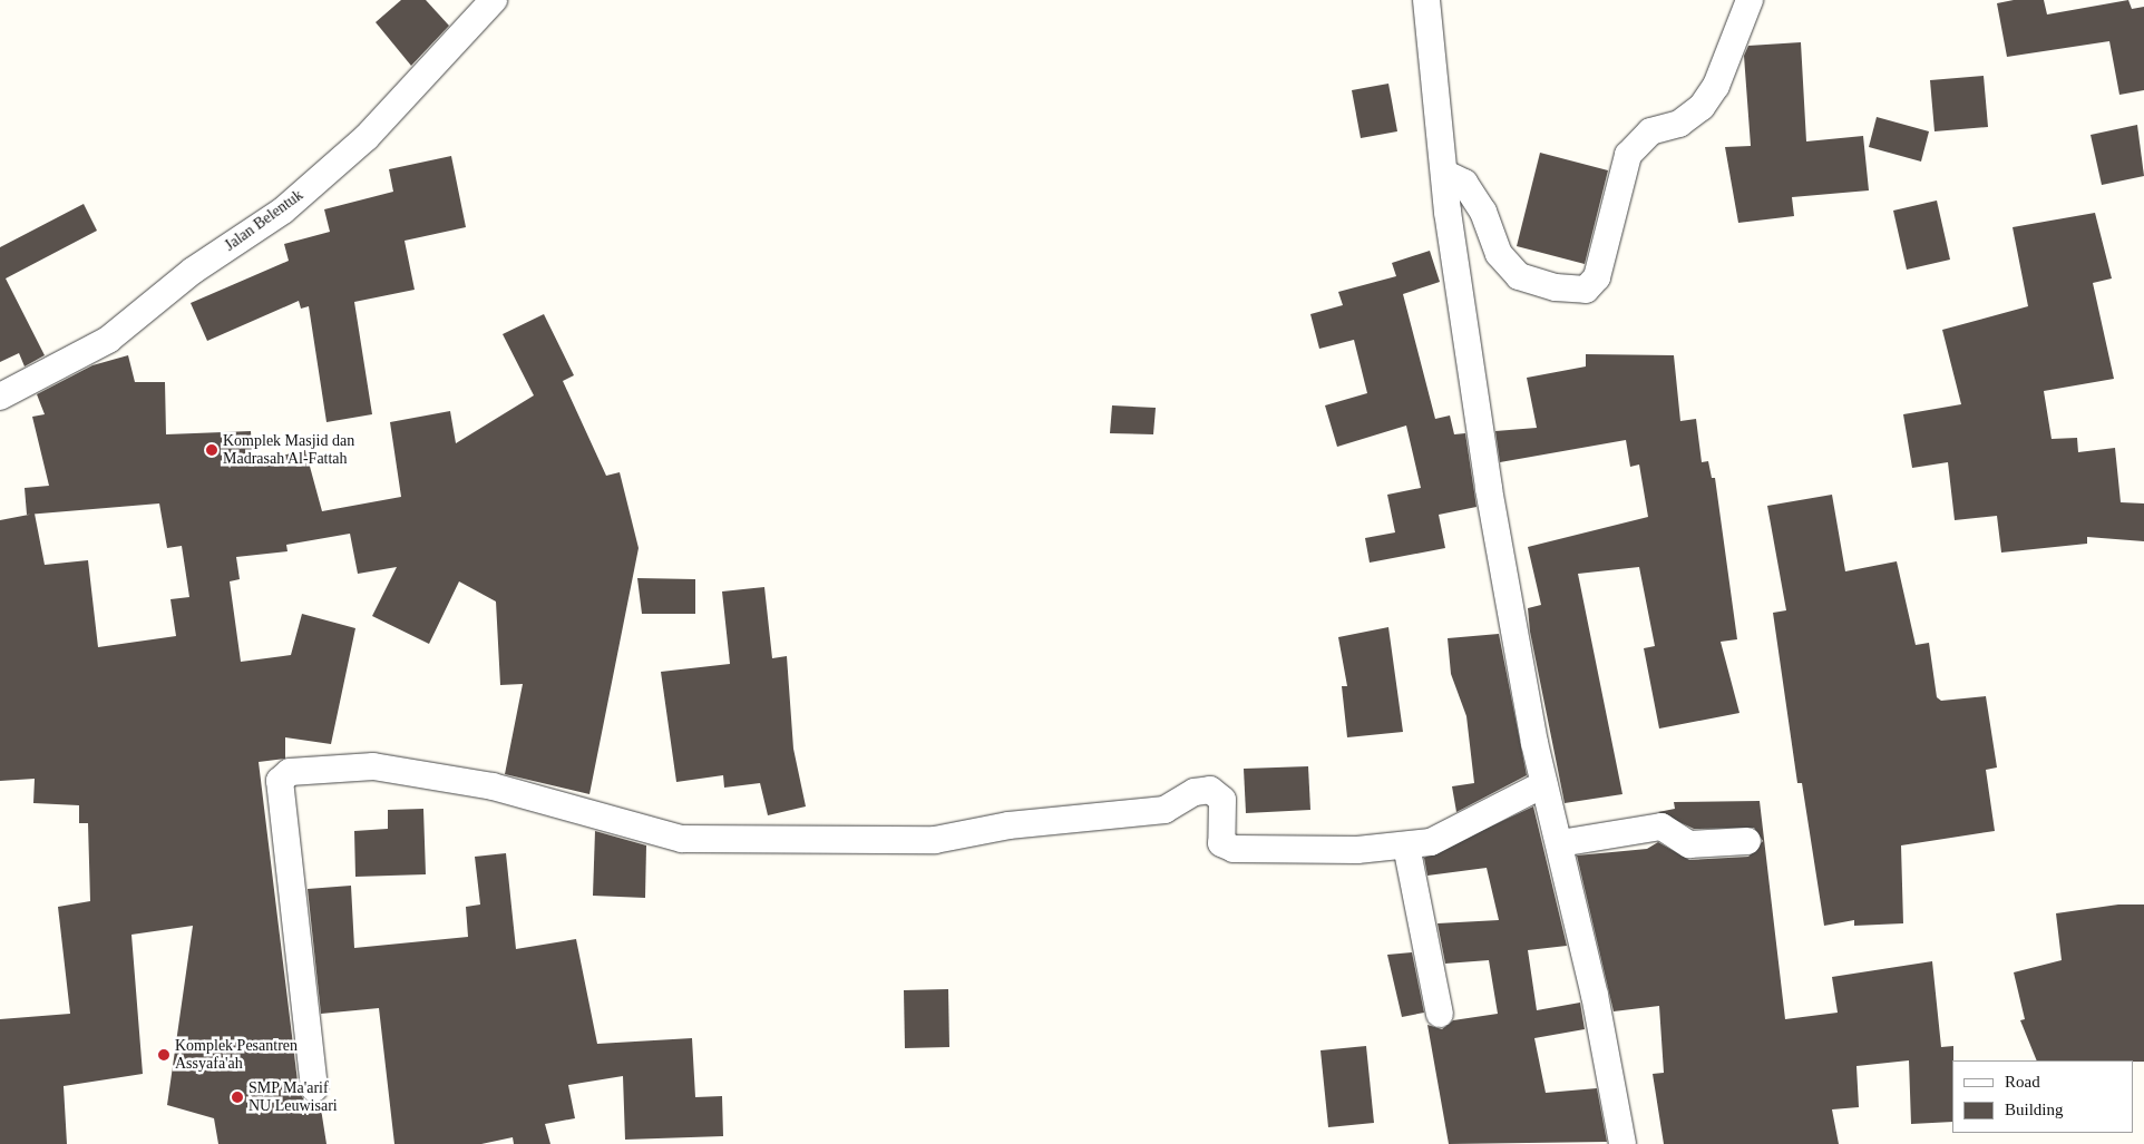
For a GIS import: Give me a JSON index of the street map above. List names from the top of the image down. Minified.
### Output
{"streets":{"street":["Jalan Belentuk"]},"places":["Komplek Masjid dan Madrasah Al-Fattah","Komplek Pesantren Assyafa'ah","SMP Ma'arif NU Leuwisari"],"legend":["Road","Building"]}
